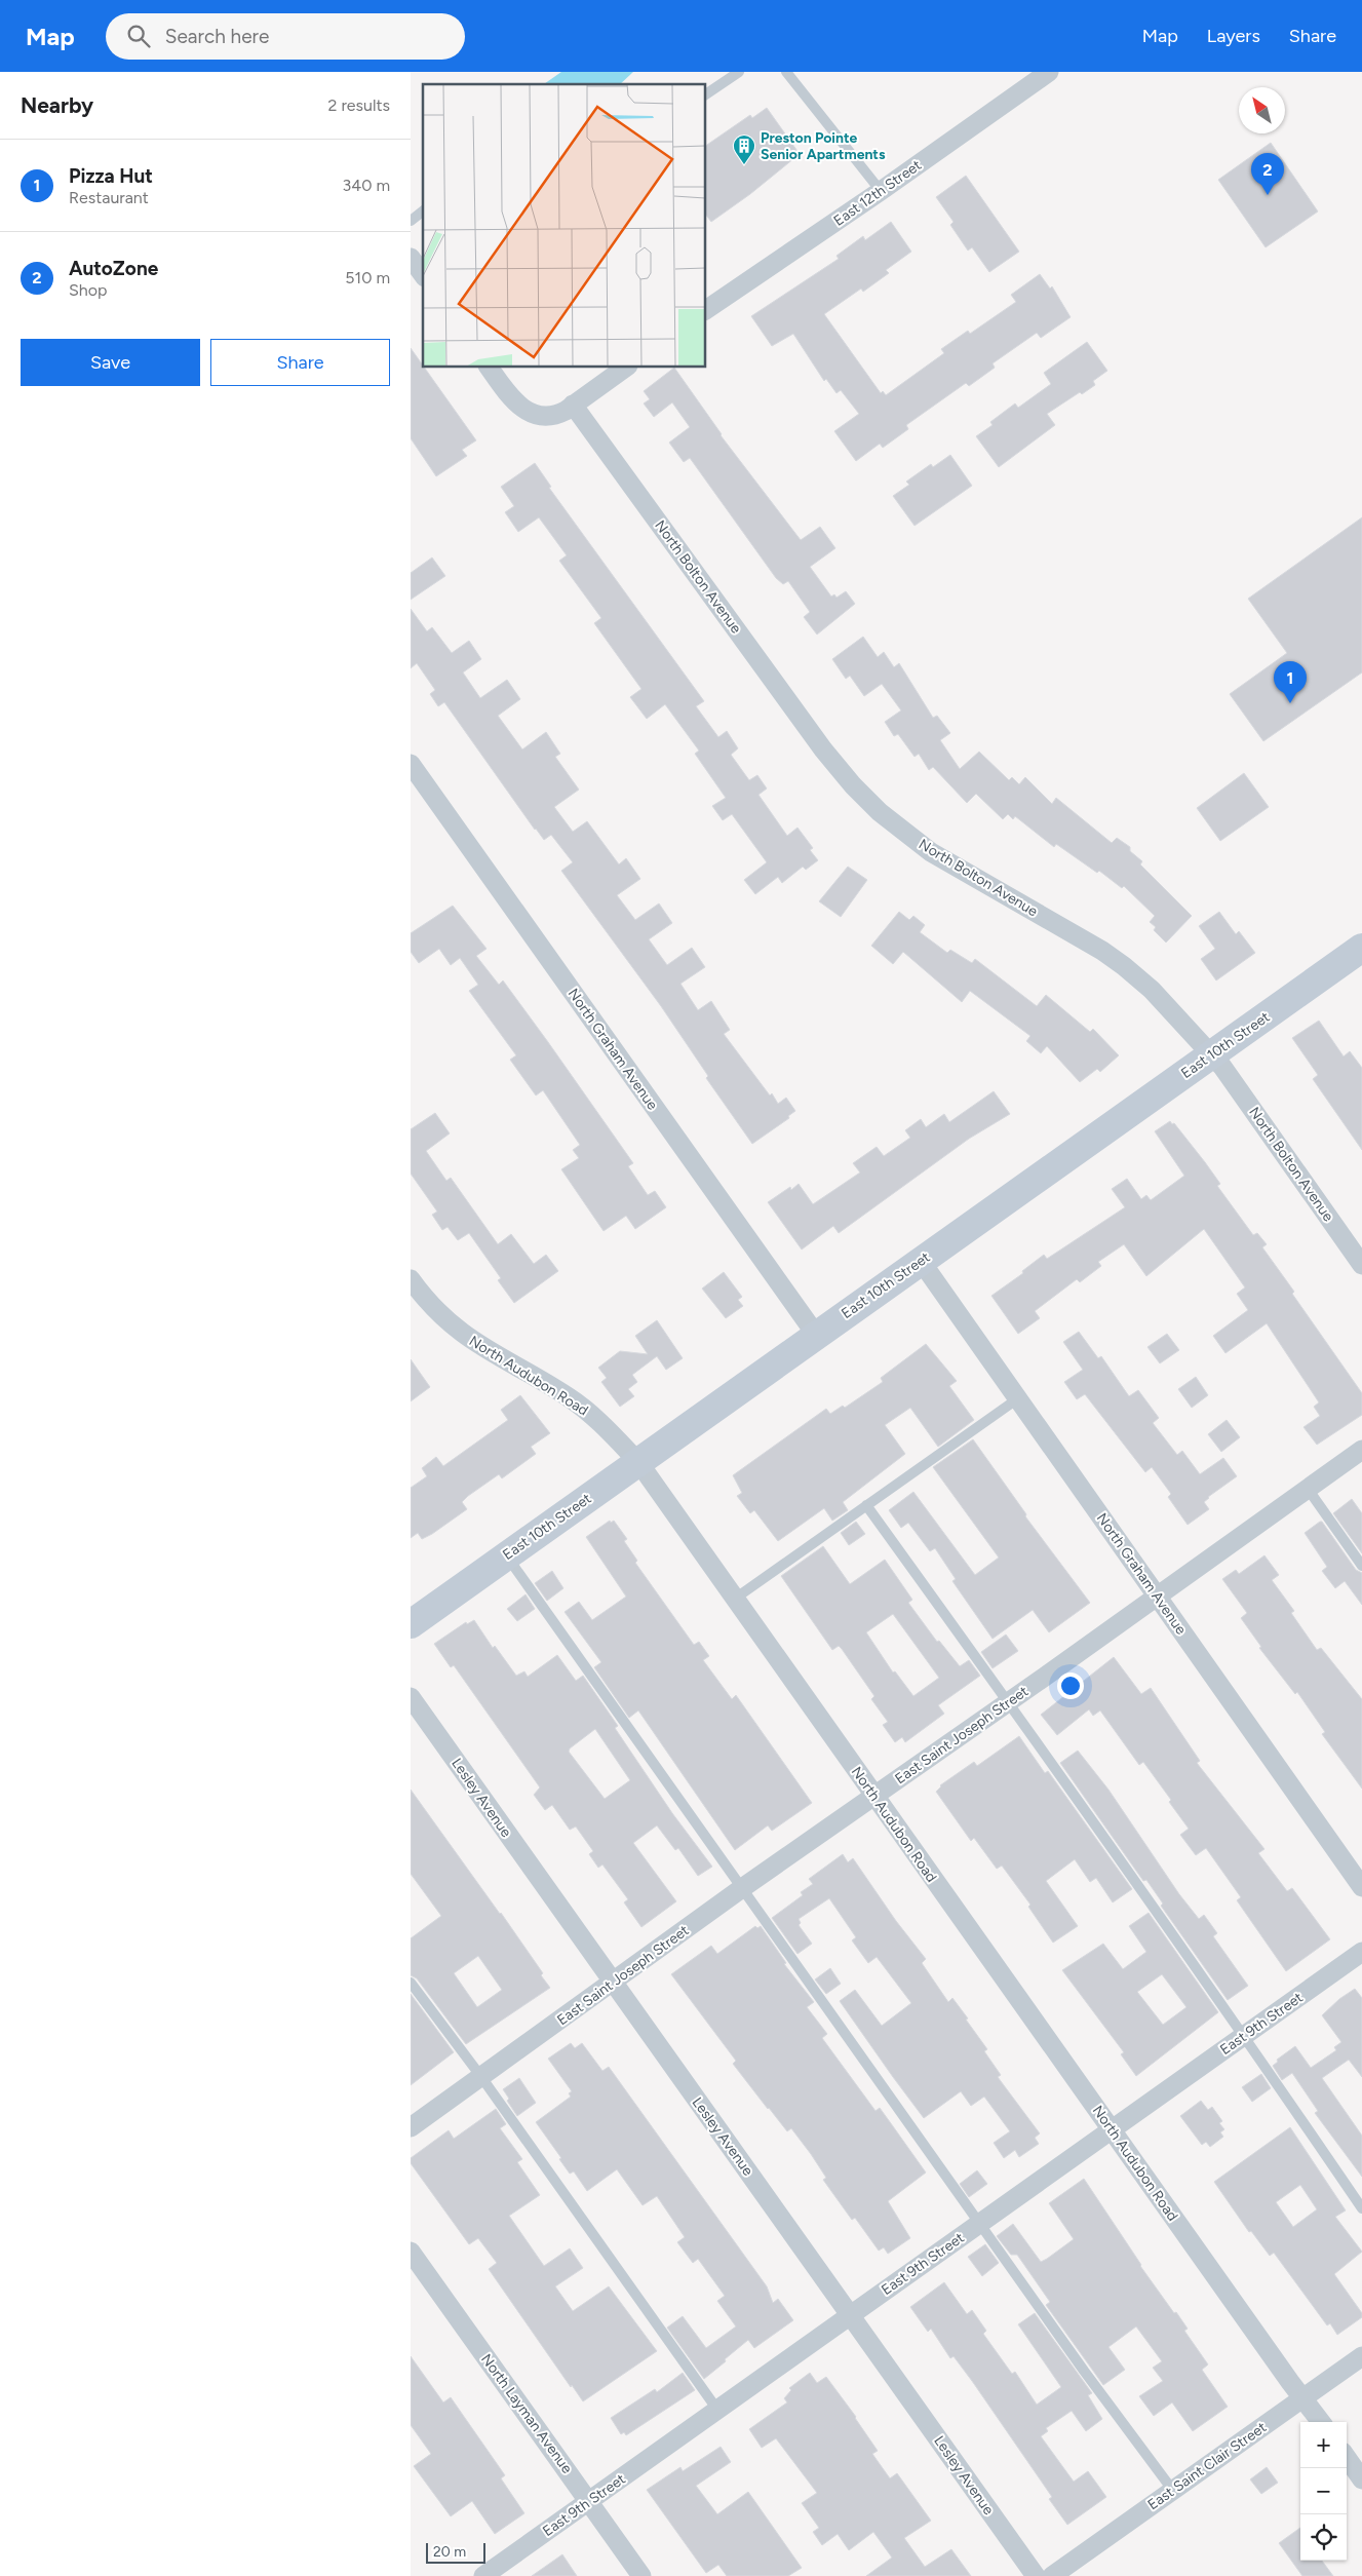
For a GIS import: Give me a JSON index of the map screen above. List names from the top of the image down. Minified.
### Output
{"streets":{"main road":["East 10th Street"],"street":["East 12th Street","North Bolton Avenue","North Graham Avenue","North Audubon Road","East Saint Joseph Street","Lesley Avenue","East 9th Street","North Layman Avenue","East Saint Clair Street"]},"crossings":[["North Bolton Avenue","East 10th Street"],["East 10th Street","North Graham Avenue"],["East 10th Street","North Audubon Road"],["North Graham Avenue","East Saint Joseph Street"],["North Audubon Road","East Saint Joseph Street"],["North Audubon Road","East 9th Street"],["North Audubon Road","East Saint Clair Street"],["East Saint Joseph Street","Lesley Avenue"],["Lesley Avenue","East 9th Street"],["East 9th Street","North Layman Avenue"]],"places":{"building":["Preston Pointe Senior Apartments"]},"scale_bar":"20 m","north":"top left","page":{"header":"Map","search":"Search here","nav":["Map","Layers","Share"],"heading":["Nearby","2 results"],"list":[{"mark":"1","name":"Pizza Hut","note":"Restaurant","value":"340 m"},{"mark":"2","name":"AutoZone","note":"Shop","value":"510 m"}],"pins":["2","1"],"buttons":["Save","Share"],"map_buttons":["+","−"],"scale":"20 m"}}
